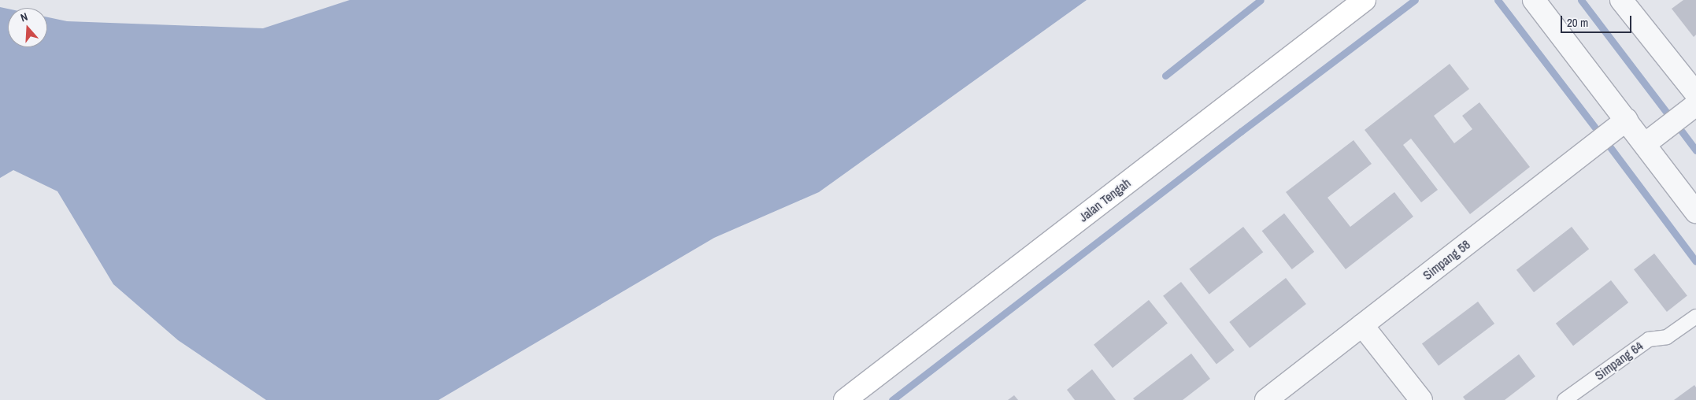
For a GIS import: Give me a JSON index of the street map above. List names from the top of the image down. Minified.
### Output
{"streets":{"main road":["Jalan Tengah"],"street":["Simpang 58"],"lane":["Simpang 64"]},"scale_bar":"20 m","north":"top"}
